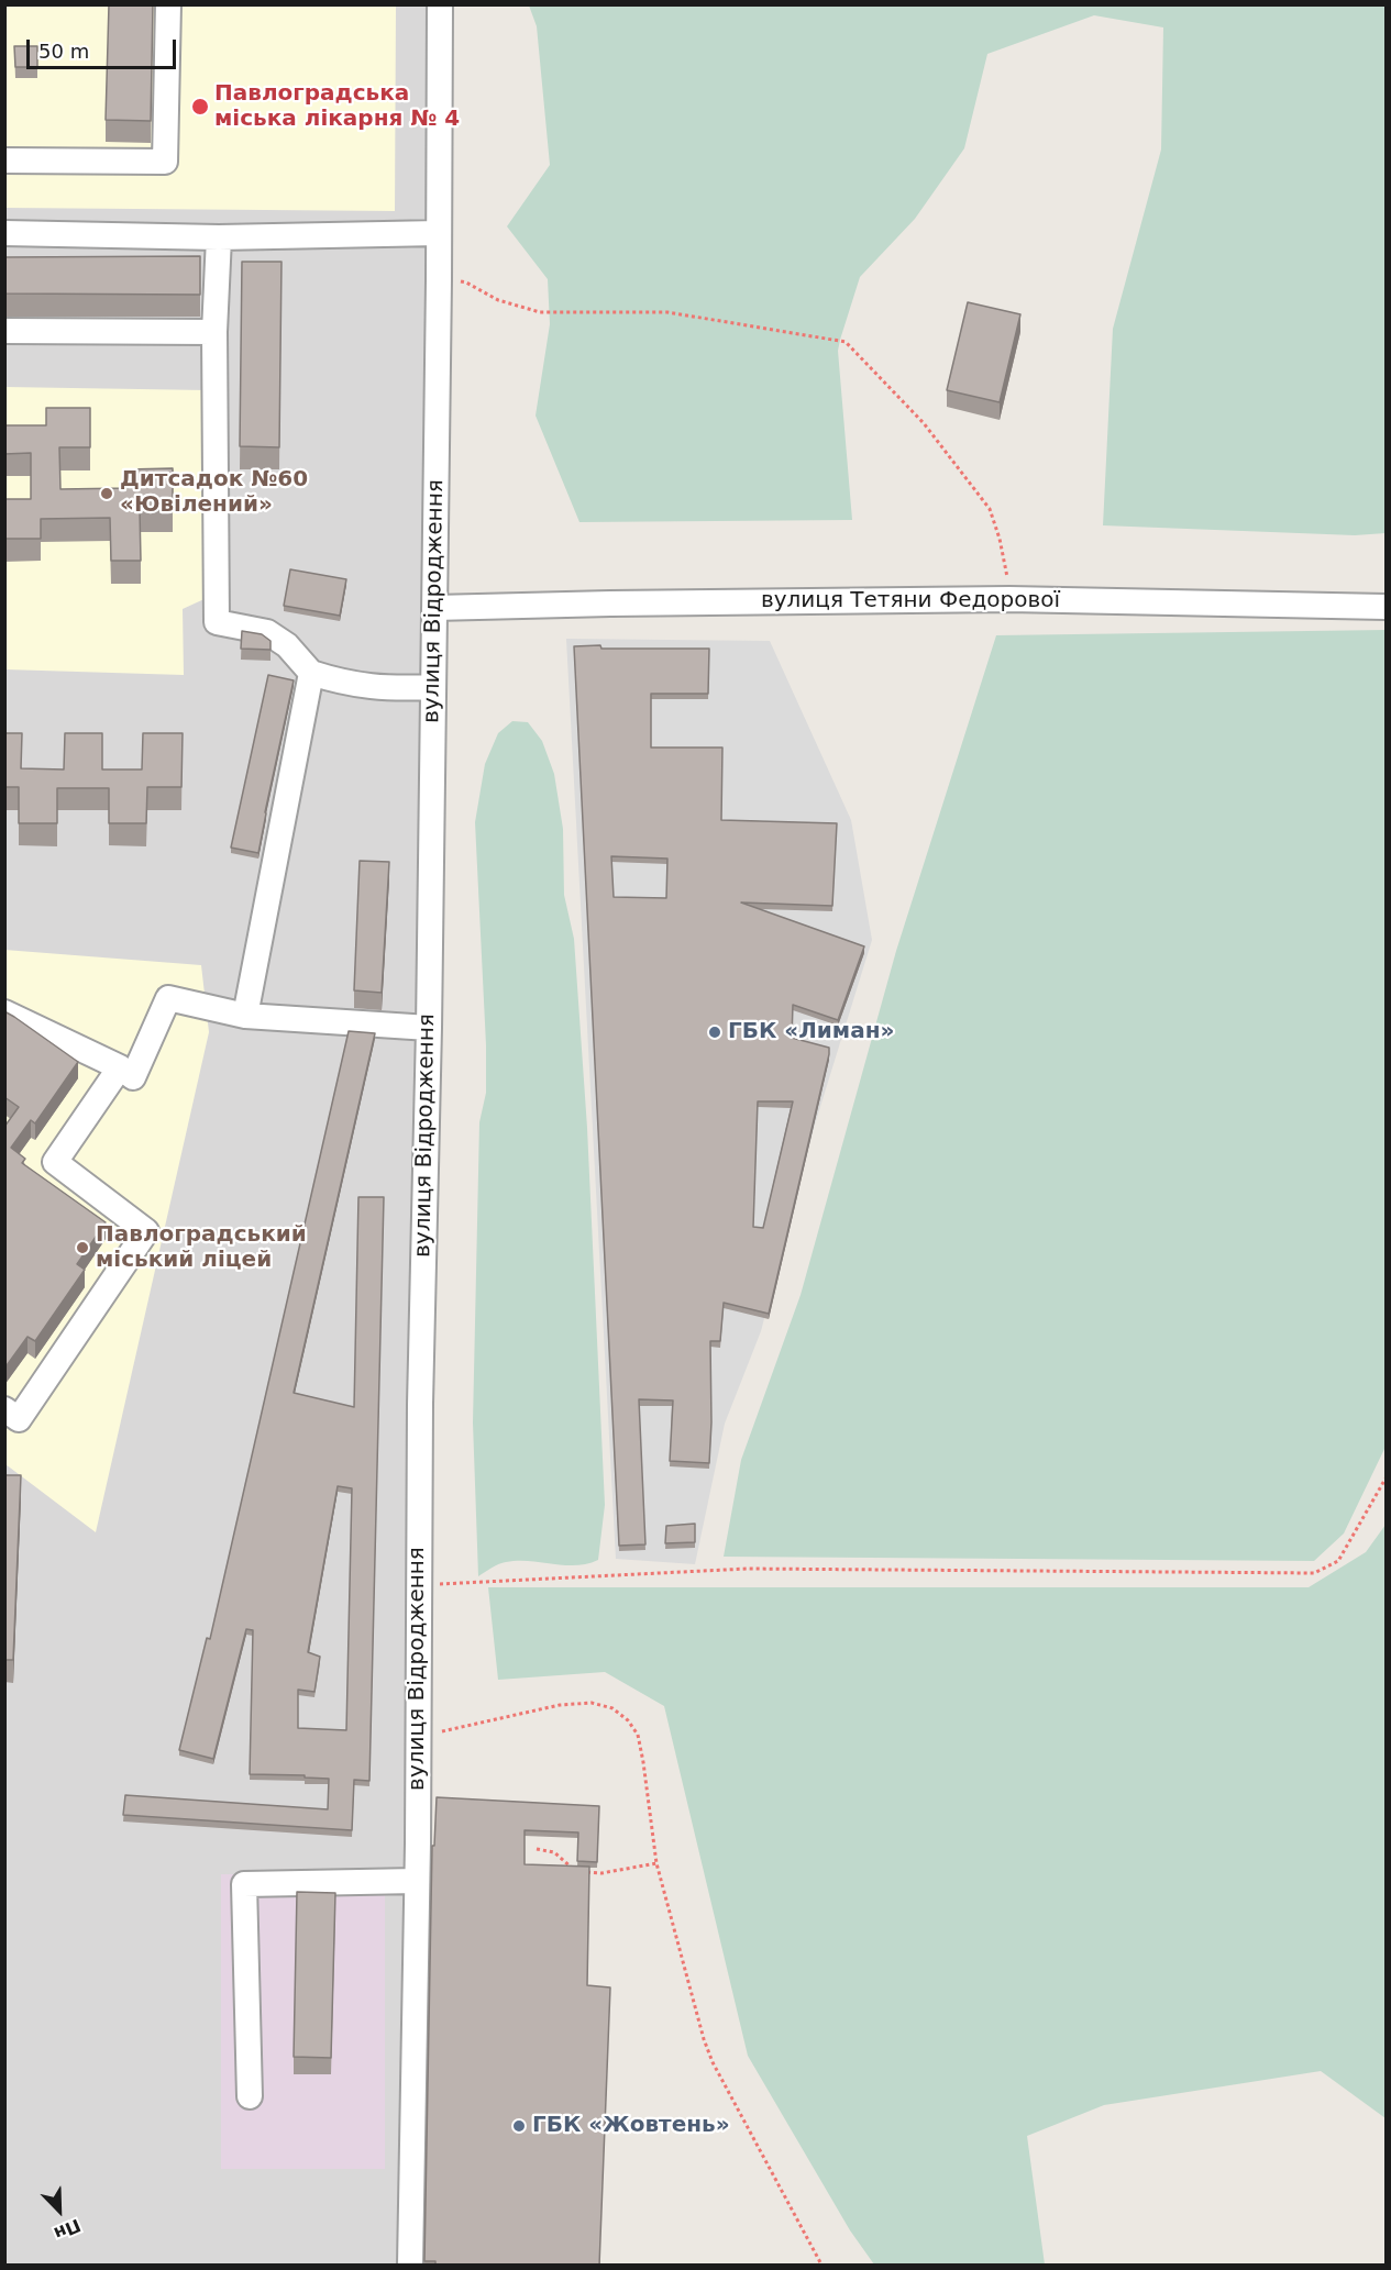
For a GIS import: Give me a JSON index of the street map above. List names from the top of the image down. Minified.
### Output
{"streets":{"street":["вулиця Відродження","вулиця Тетяни Федорової"]},"crossings":[["вулиця Відродження","вулиця Тетяни Федорової"]],"places":["Павлоградська міська лікарня № 4","Дитсадок №60 «Ювілений»","ГБК «Лиман»","Павлоградський міський ліцей","ГБК «Жовтень»"],"scale_bar":"50 m","north":"bottom right"}
